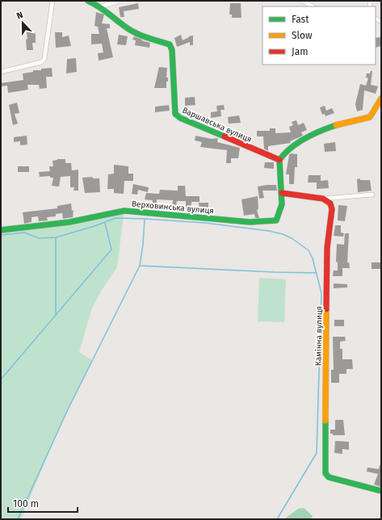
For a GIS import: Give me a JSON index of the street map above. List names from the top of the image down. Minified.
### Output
{"streets":{"street":["Варшавська вулиця","Верховинська вулиця","Камінна вулиця"]},"crossings":[["Варшавська вулиця","Верховинська вулиця"]],"legend":["Fast","Slow","Jam"],"scale_bar":"100 m","north":"top"}
